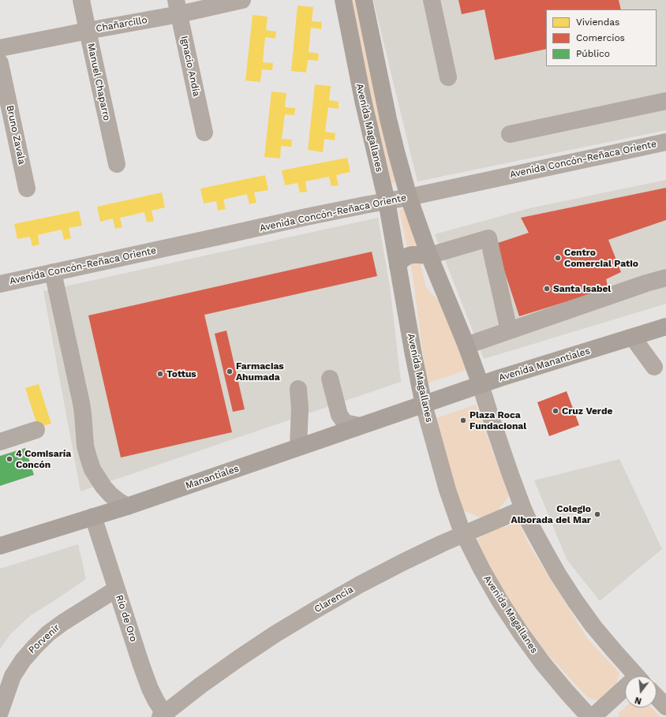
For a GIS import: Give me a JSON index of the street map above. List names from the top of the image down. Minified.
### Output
{"streets":{"main road":["Avenida Magallanes","Avenida Manantiales","Manantiales"],"street":["Chañarcillo","Ignacio Andía","Manuel Chaparro","Bruno Zavala","Avenida Concón-Reñaca Oriente","Clarencia","Río de Oro","Porvenir"]},"crossings":[["Chañarcillo","Ignacio Andía"],["Chañarcillo","Manuel Chaparro"],["Avenida Magallanes","Avenida Concón-Reñaca Oriente"],["Avenida Magallanes","Avenida Manantiales"],["Avenida Magallanes","Manantiales"],["Avenida Magallanes","Clarencia"],["Avenida Manantiales","Manantiales"],["Manantiales","Río de Oro"],["Clarencia","Río de Oro"],["Río de Oro","Porvenir"]],"places":["Centro Comercial Patio","Santa Isabel","Farmacias Ahumada","Tottus","Cruz Verde","Plaza Roca Fundacional","4 Comisaría Concón","Colegio Alborada del Mar"],"legend":["Viviendas","Comercios","Público"],"north":"bottom"}
